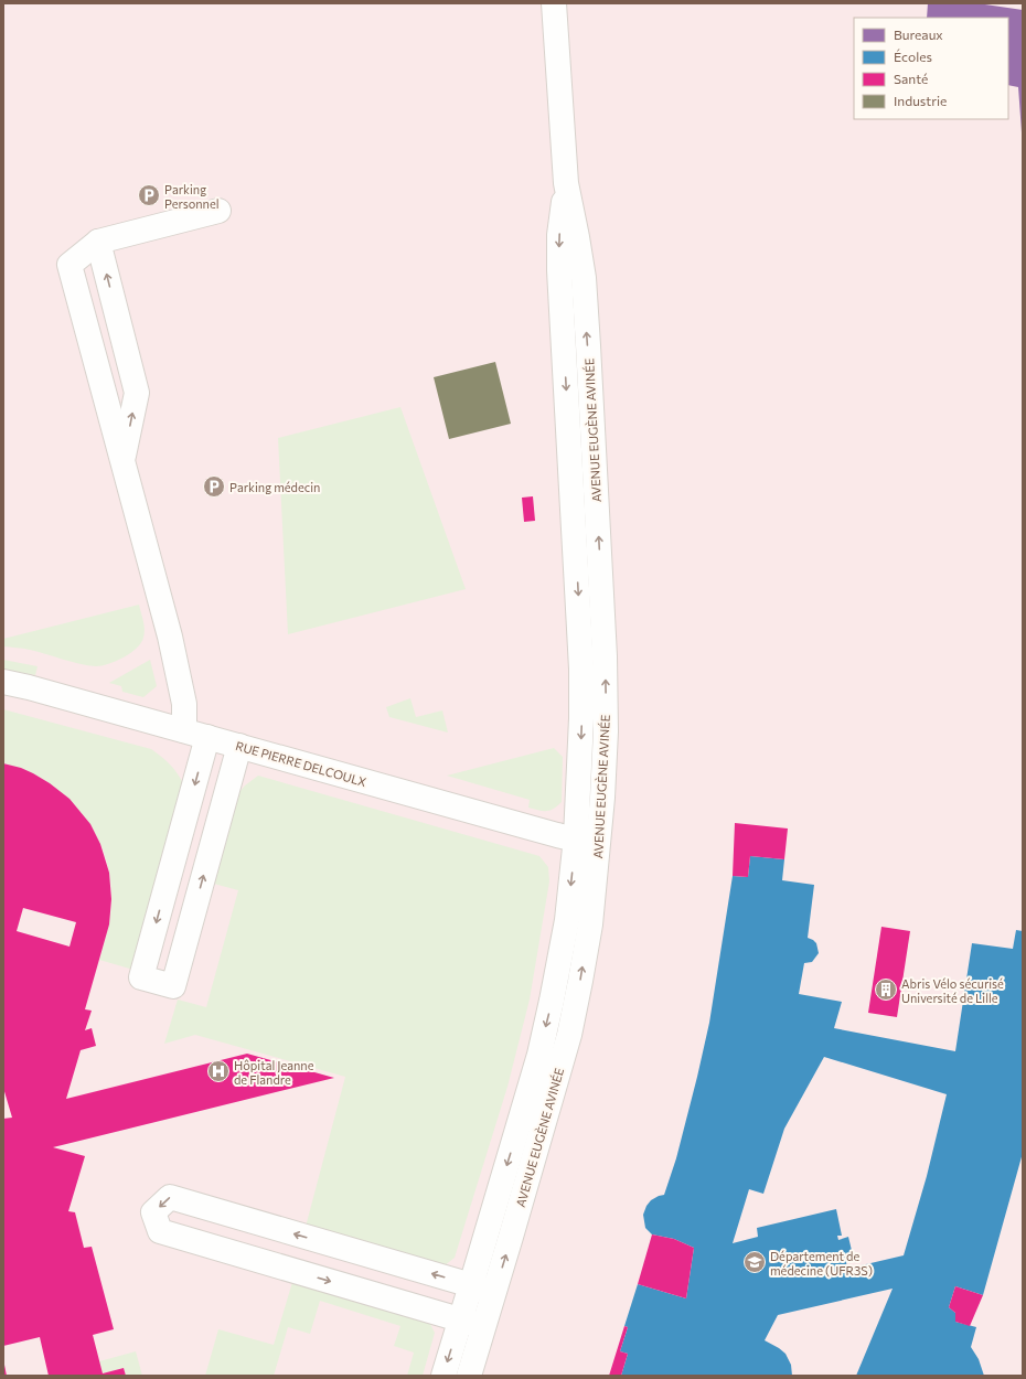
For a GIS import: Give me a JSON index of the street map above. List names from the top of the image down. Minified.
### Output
{"streets":{"street":["AVENUE EUGÈNE AVINÉE","RUE PIERRE DELCOULX"]},"crossings":[["AVENUE EUGÈNE AVINÉE","RUE PIERRE DELCOULX"]],"places":{"parking":["Parking Personnel","Parking médecin"],"building":["Abris Vélo sécurisé Université de Lille"],"hospital":["Hôpital Jeanne de Flandre"],"school or university":["Département de médecine (UFR3S)"]},"legend":["Bureaux","Écoles","Santé","Industrie"]}
